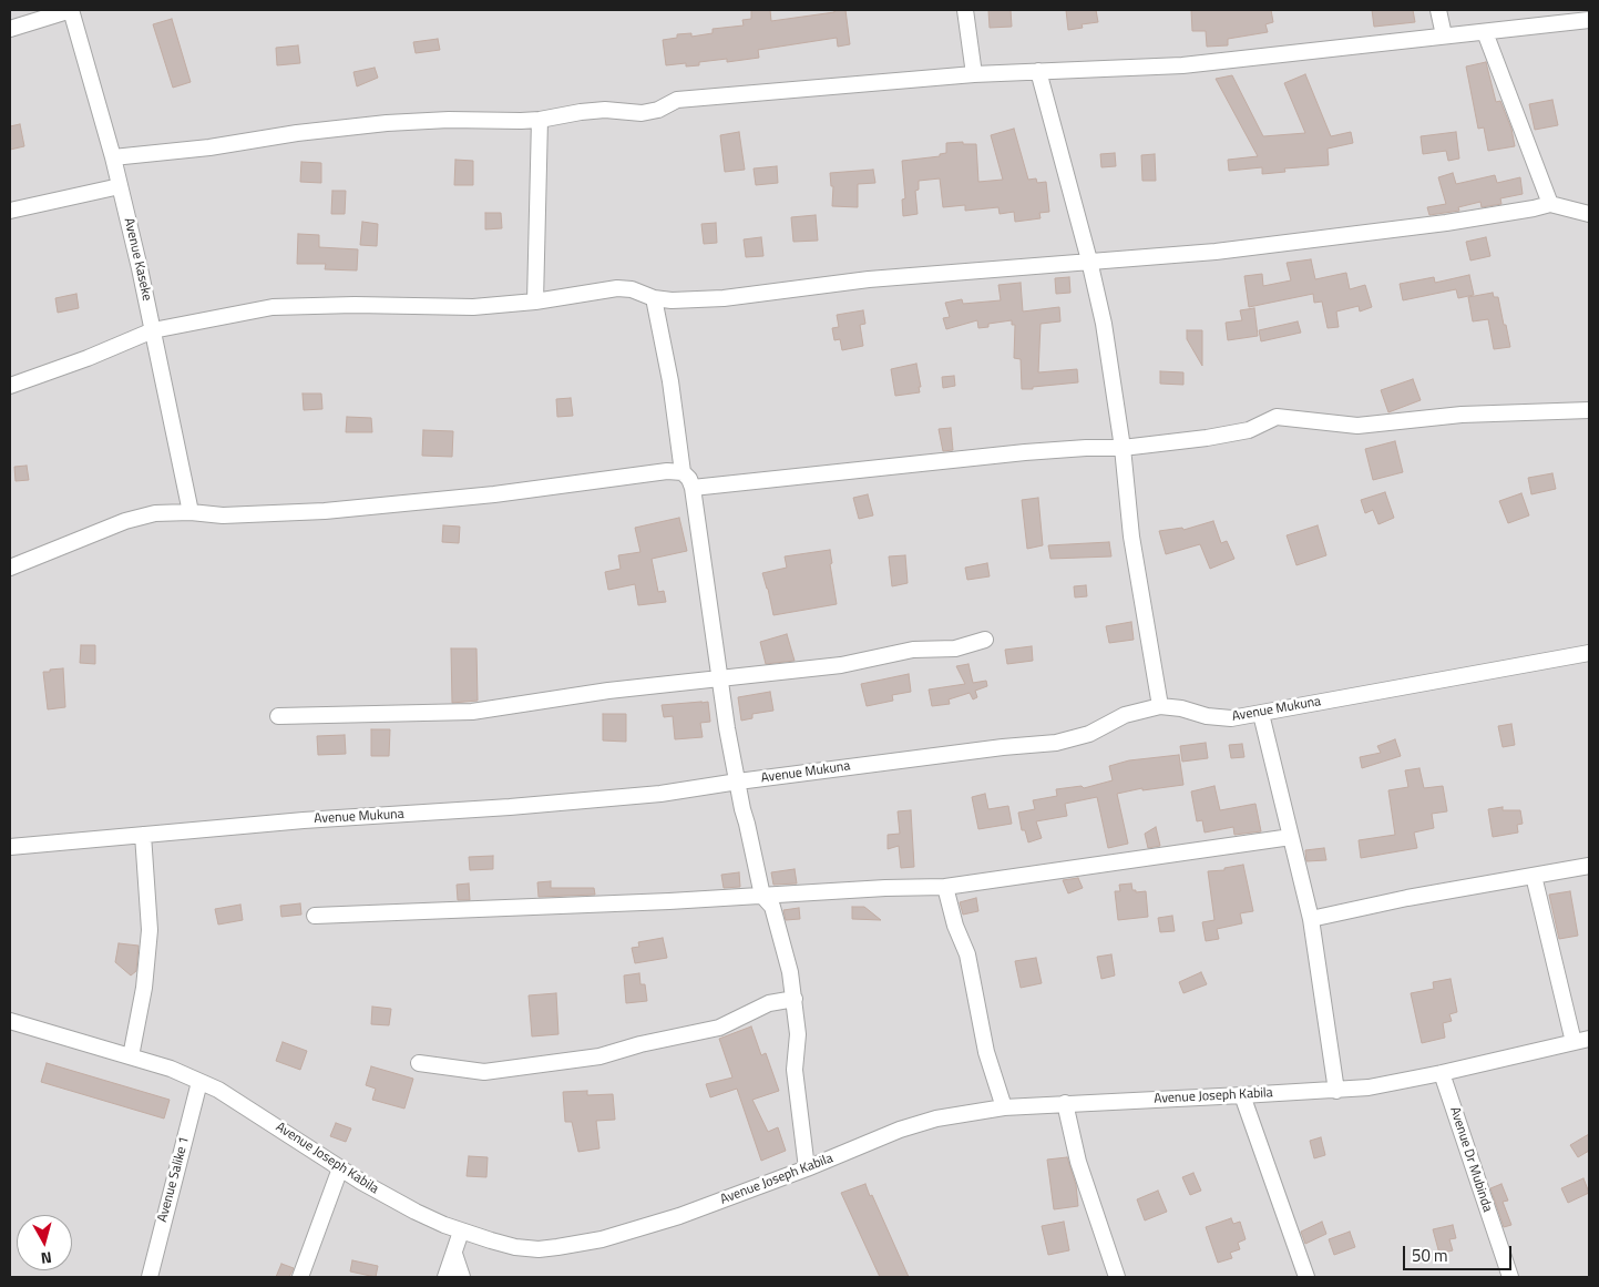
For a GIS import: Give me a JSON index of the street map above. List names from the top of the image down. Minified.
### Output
{"streets":{"street":["Avenue Kaseke","Avenue Mukuna","Avenue Joseph Kabila","Avenue Dr Mubinda","Avenue Salike 1"]},"crossings":[["Avenue Joseph Kabila","Avenue Dr Mubinda"],["Avenue Joseph Kabila","Avenue Salike 1"]],"scale_bar":"50 m","north":"bottom"}
